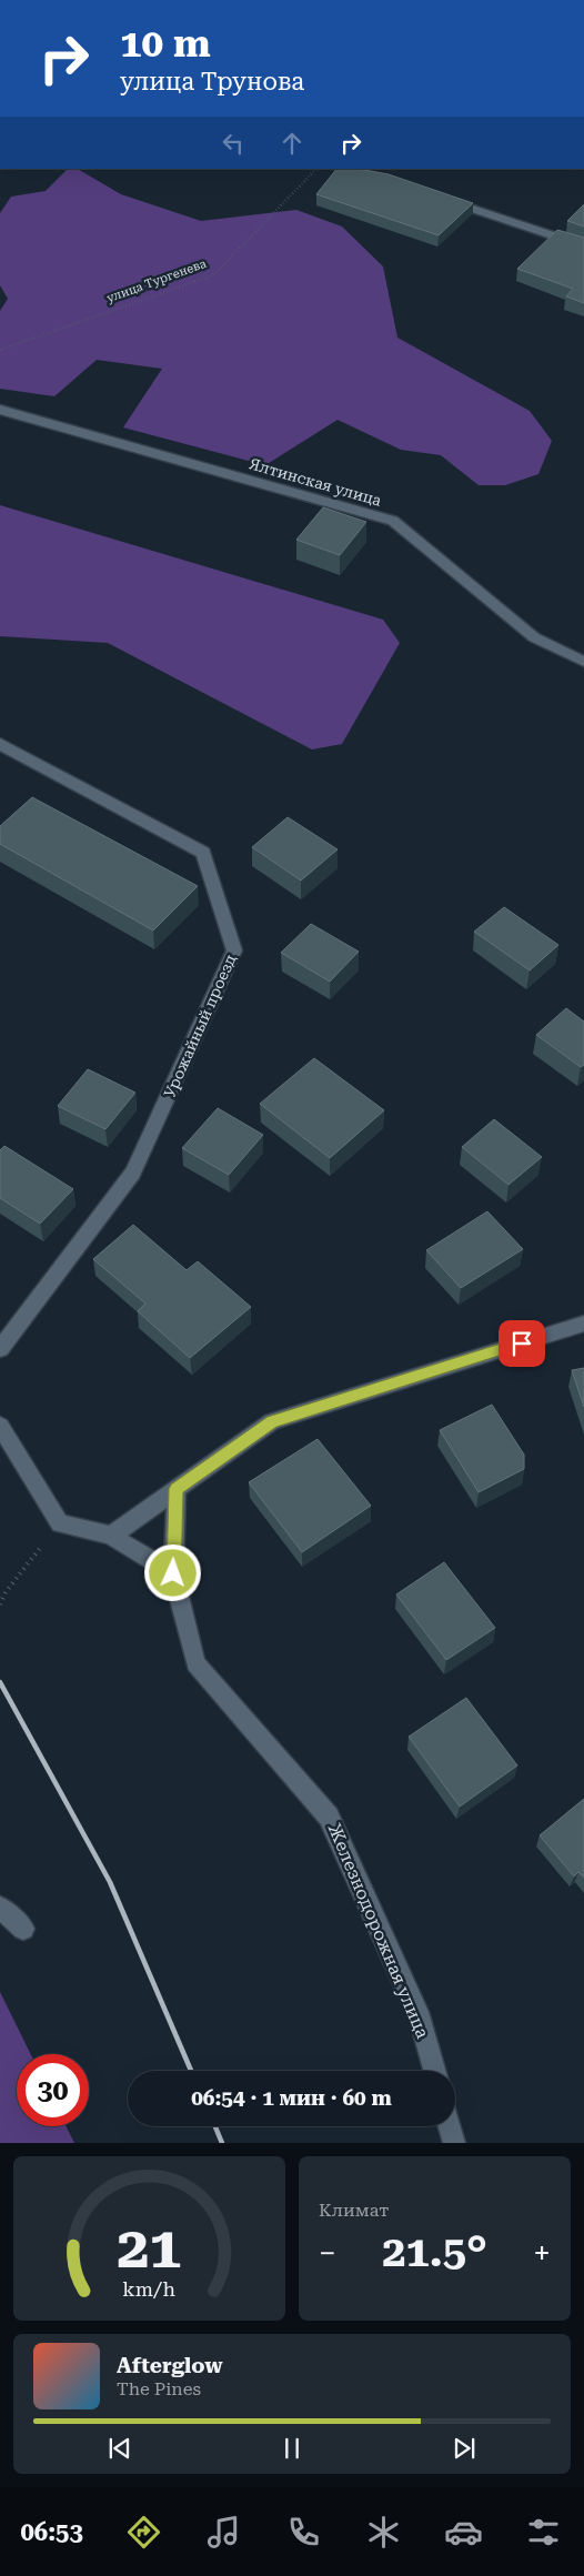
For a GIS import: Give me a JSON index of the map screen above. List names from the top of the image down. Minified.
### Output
{"streets":{"street":["Ялтинская улица","Урожайный проезд","Железнодорожная улица"],"path":["улица Тургенева"]},"page":{"turn":["10 m","улица Трунова"],"limit":"30","trip":"06:54 · 1 мин · 60 m","tile":"Климат","heat":["−","21.5°","+"],"song":["Afterglow","The Pines"],"tabs":"06:53","gauge":["21","km/h"]}}
